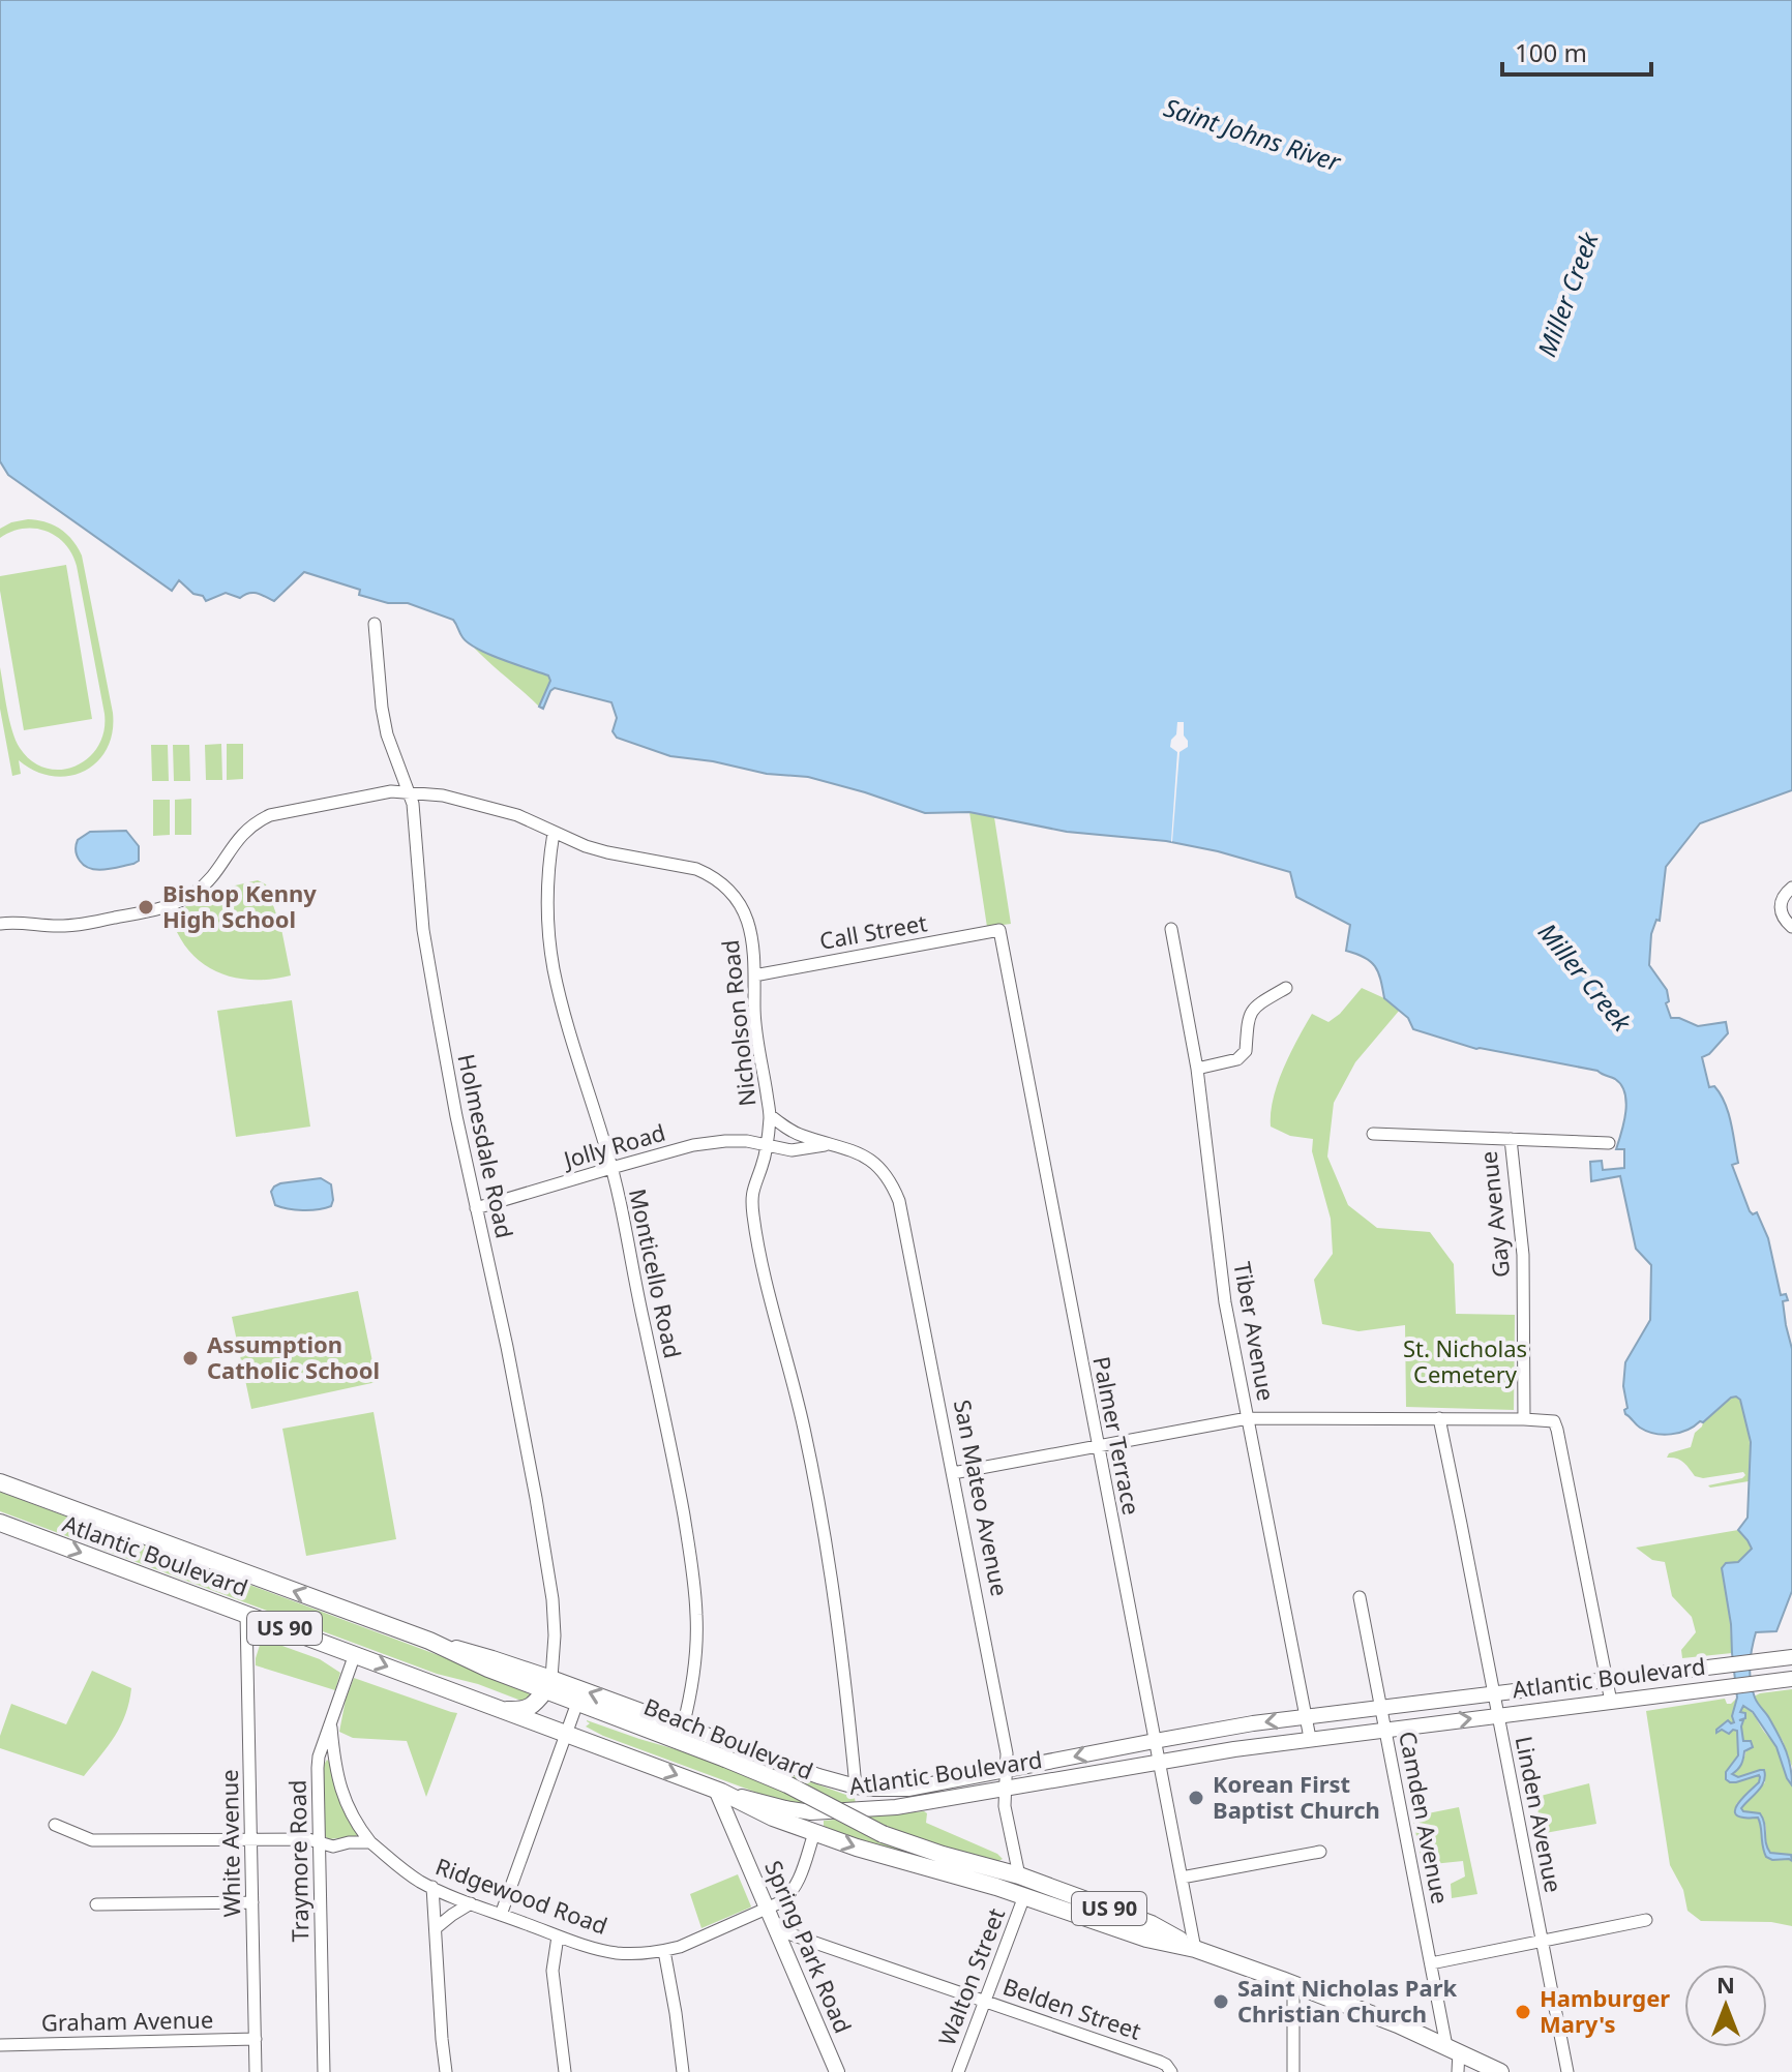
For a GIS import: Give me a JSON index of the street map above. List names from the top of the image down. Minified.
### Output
{"streets":{"highway":["Atlantic Boulevard","US 90","Beach Boulevard"],"main road":["San Mateo Avenue","Spring Park Road"],"street":["Call Street","Nicholson Road","Holmesdale Road","Jolly Road","Gay Avenue","Monticello Road","Tiber Avenue","Palmer Terrace","Linden Avenue","Camden Avenue","White Avenue","Traymore Road","Ridgewood Road","Walton Street","Belden Street","Graham Avenue"]},"crossings":[["Call Street","Nicholson Road"],["Call Street","Palmer Terrace"],["Nicholson Road","Holmesdale Road"],["Nicholson Road","Jolly Road"],["Nicholson Road","Monticello Road"],["Nicholson Road","San Mateo Avenue"],["Nicholson Road","Atlantic Boulevard"],["Holmesdale Road","Jolly Road"],["Holmesdale Road","Atlantic Boulevard"],["Holmesdale Road","Beach Boulevard"],["Jolly Road","Monticello Road"],["Monticello Road","Atlantic Boulevard"],["Tiber Avenue","Atlantic Boulevard"],["Palmer Terrace","Atlantic Boulevard"],["Palmer Terrace","Beach Boulevard"],["San Mateo Avenue","Atlantic Boulevard"],["San Mateo Avenue","Beach Boulevard"],["San Mateo Avenue","Walton Street"],["Atlantic Boulevard","Beach Boulevard"],["Atlantic Boulevard","Linden Avenue"],["Atlantic Boulevard","Camden Avenue"],["Atlantic Boulevard","White Avenue"],["Atlantic Boulevard","Traymore Road"],["Atlantic Boulevard","Spring Park Road"],["Beach Boulevard","Camden Avenue"],["Beach Boulevard","Ridgewood Road"],["Beach Boulevard","Spring Park Road"],["Beach Boulevard","Walton Street"],["White Avenue","Graham Avenue"],["Traymore Road","Ridgewood Road"],["Ridgewood Road","Spring Park Road"],["Spring Park Road","Belden Street"],["Walton Street","Belden Street"]],"water":["Saint Johns River","Miller Creek"],"parks":["St. Nicholas Cemetery"],"places":["Bishop Kenny High School","Assumption Catholic School","Korean First Baptist Church","Saint Nicholas Park Christian Church","Hamburger Mary's"],"scale_bar":"100 m","north":"top"}
